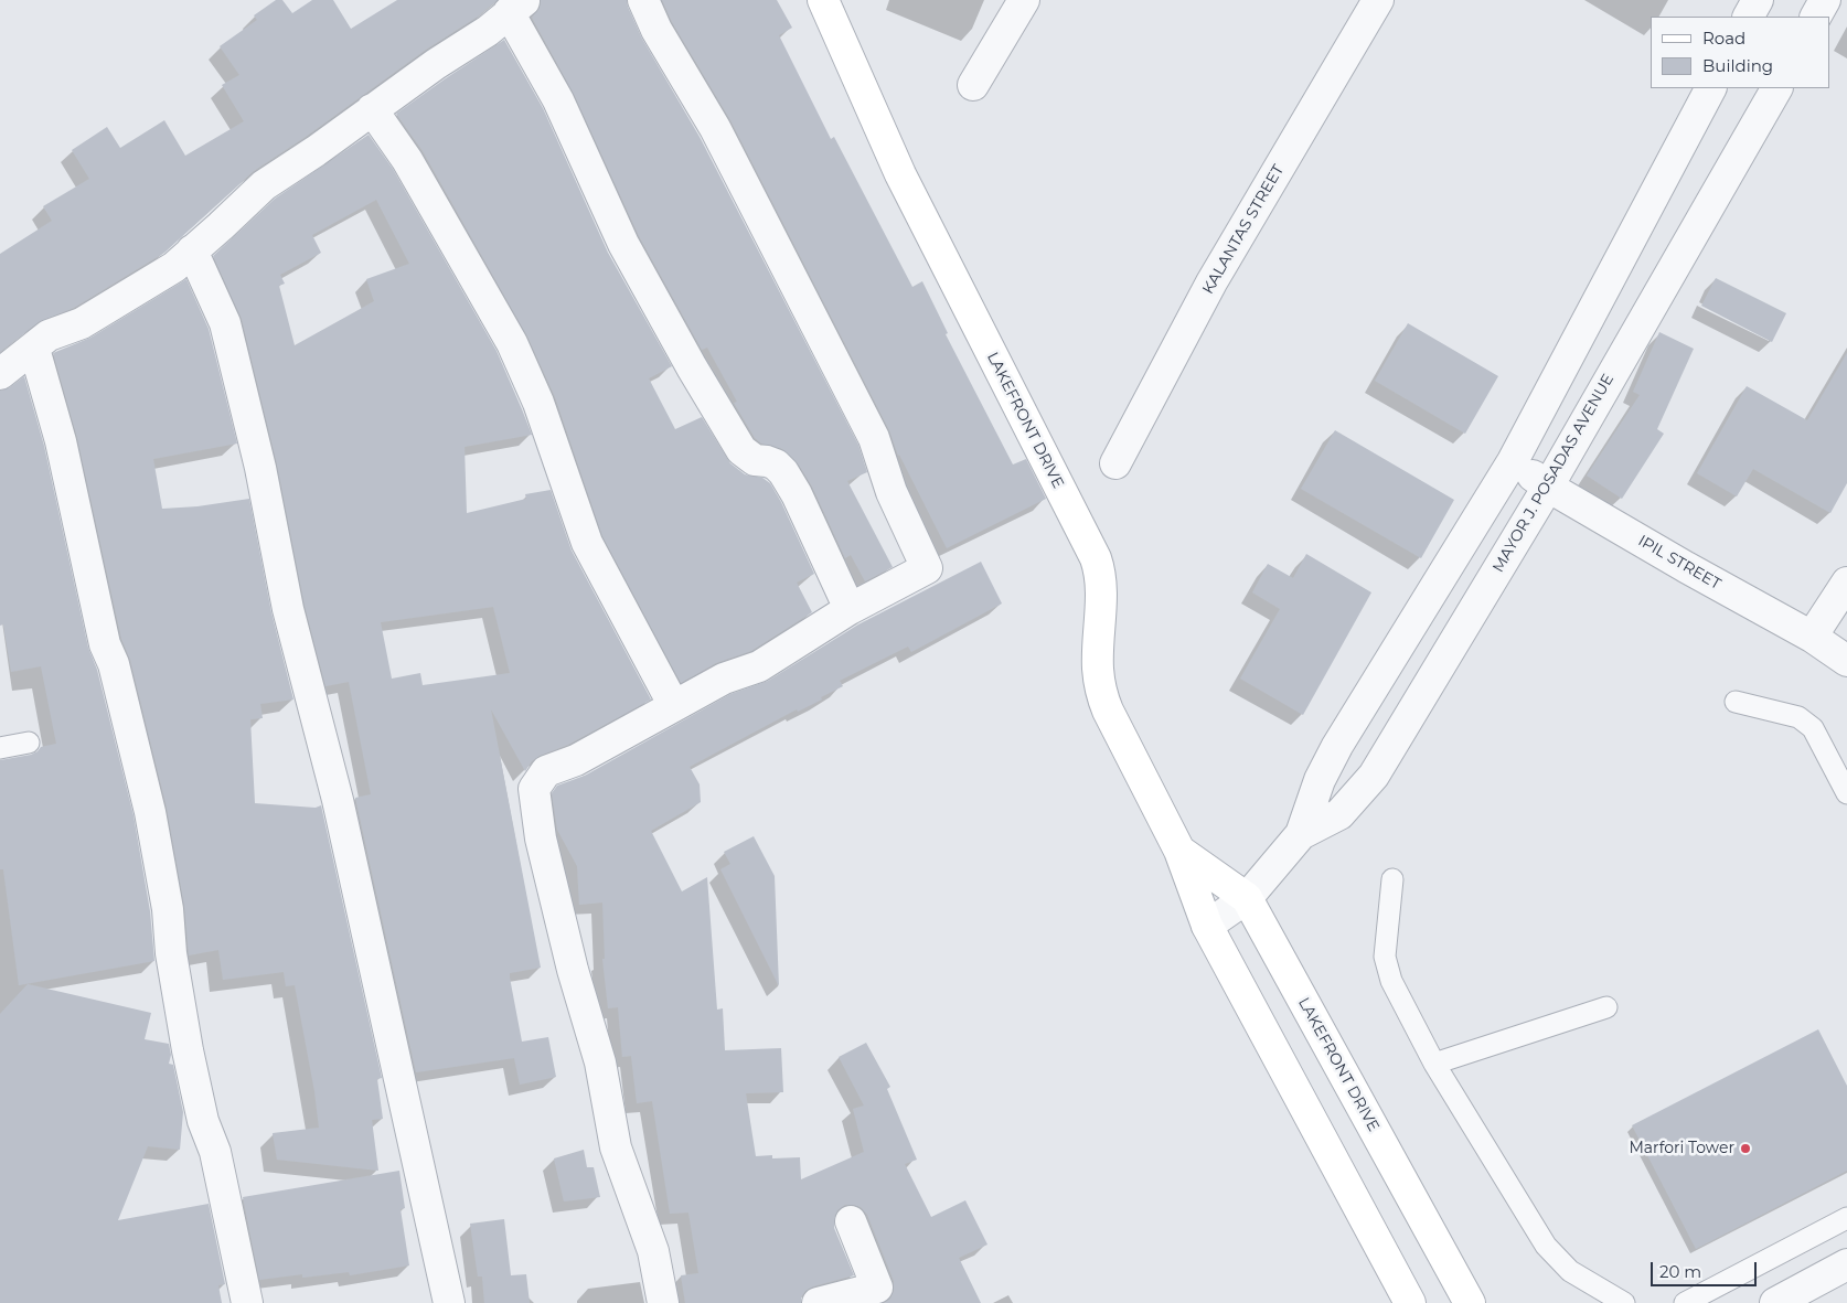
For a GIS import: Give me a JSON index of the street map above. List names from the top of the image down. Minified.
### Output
{"streets":{"street":["KALANTAS STREET","LAKEFRONT DRIVE","MAYOR J. POSADAS AVENUE","IPIL STREET"]},"crossings":[["LAKEFRONT DRIVE","MAYOR J. POSADAS AVENUE"],["MAYOR J. POSADAS AVENUE","IPIL STREET"]],"places":["Marfori Tower"],"legend":["Road","Building"],"scale_bar":"20 m"}
